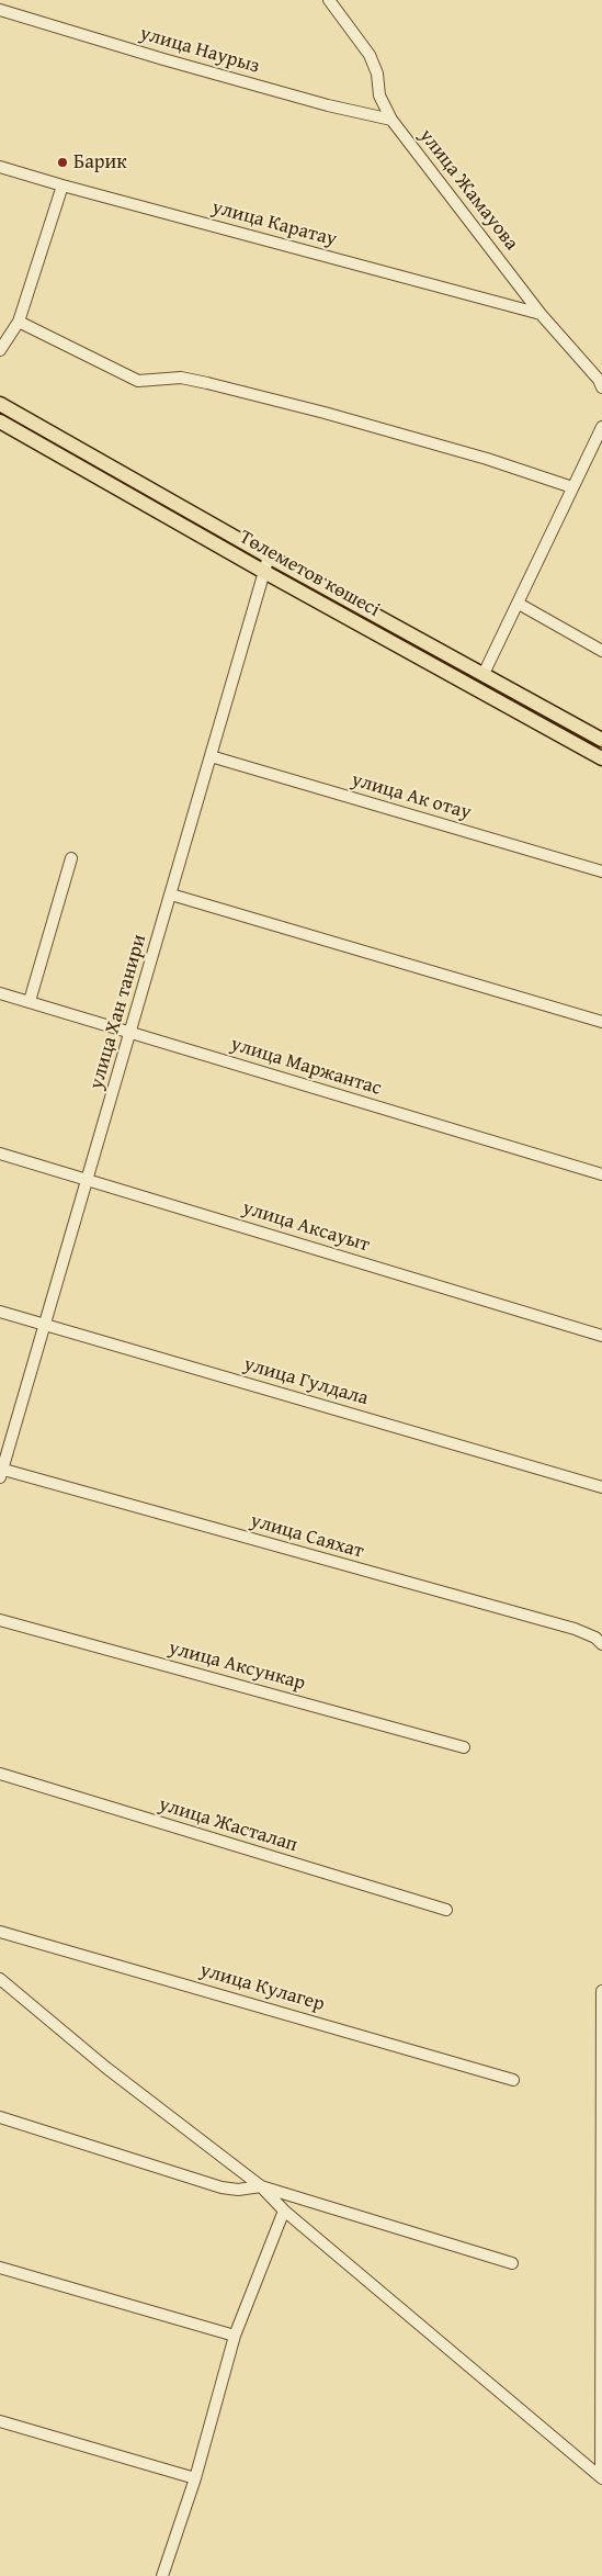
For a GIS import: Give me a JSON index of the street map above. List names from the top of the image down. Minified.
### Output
{"streets":{"main road":["Төлеметов көшесі"],"street":["улица Наурыз","улица Жамауова","улица Каратау","улица Ак отау","улица Хан танири","улица Маржантас","улица Аксауыт","улица Гулдала","улица Саяхат","улица Аксункар","улица Жасталап","улица Кулагер"]},"crossings":[["улица Наурыз","улица Жамауова"],["улица Жамауова","улица Каратау"],["Төлеметов көшесі","улица Хан танири"],["улица Ак отау","улица Хан танири"],["улица Хан танири","улица Маржантас"],["улица Хан танири","улица Аксауыт"],["улица Хан танири","улица Гулдала"],["улица Хан танири","улица Саяхат"]],"places":["Барик"]}
